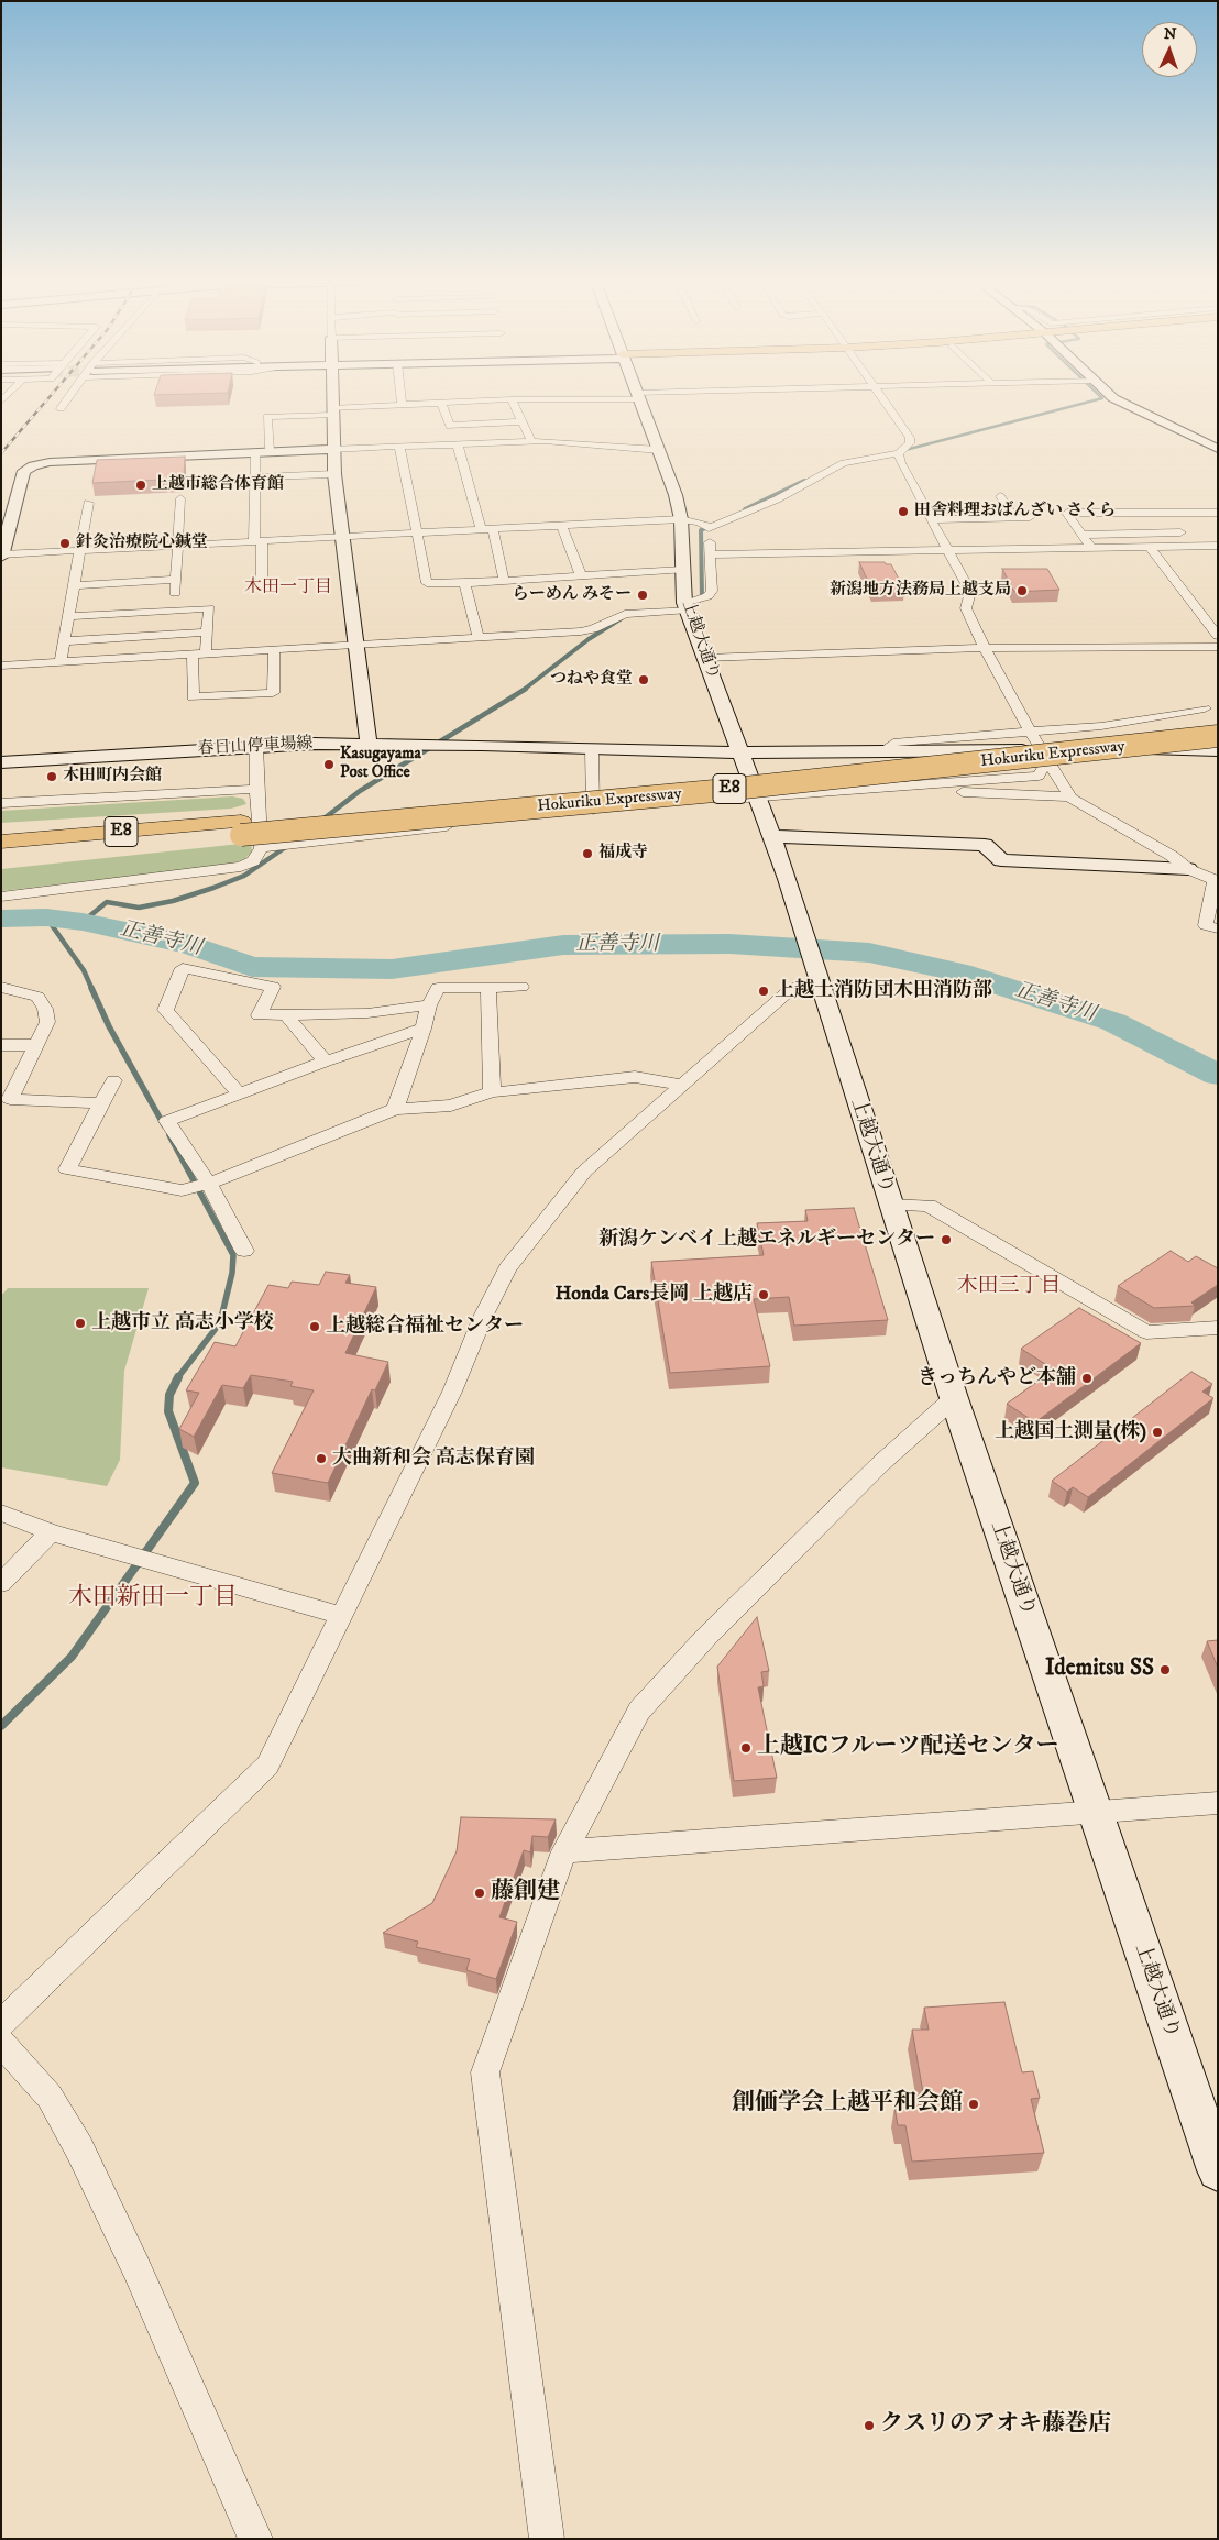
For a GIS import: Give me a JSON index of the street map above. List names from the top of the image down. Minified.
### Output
{"streets":{"main road":["Hokuriku Expressway","E8"],"street":["上越大通り","春日山停車場線"]},"crossings":[["上越大通り","春日山停車場線"]],"districts":["木田一丁目","木田三丁目","木田新田一丁目"],"water":["正善寺川"],"places":["上越市総合体育館","田舎料理おばんざい さくら","針灸治療院心鍼堂","新潟地方法務局上越支局","らーめん みそー","つねや食堂","Kasugayama Post Office","木田町内会館","福成寺","上越士消防団木田消防部","新潟ケンベイ上越エネルギーセンター","Honda Cars長岡 上越店","上越市立 高志小学校","上越総合福祉センター","きっちんやど本舗","上越国土測量(株)","大曲新和会 高志保育園","Idemitsu SS","上越ICフルーツ配送センター","藤創建","創価学会上越平和会館","クスリのアオキ藤巻店"],"north":"top"}
